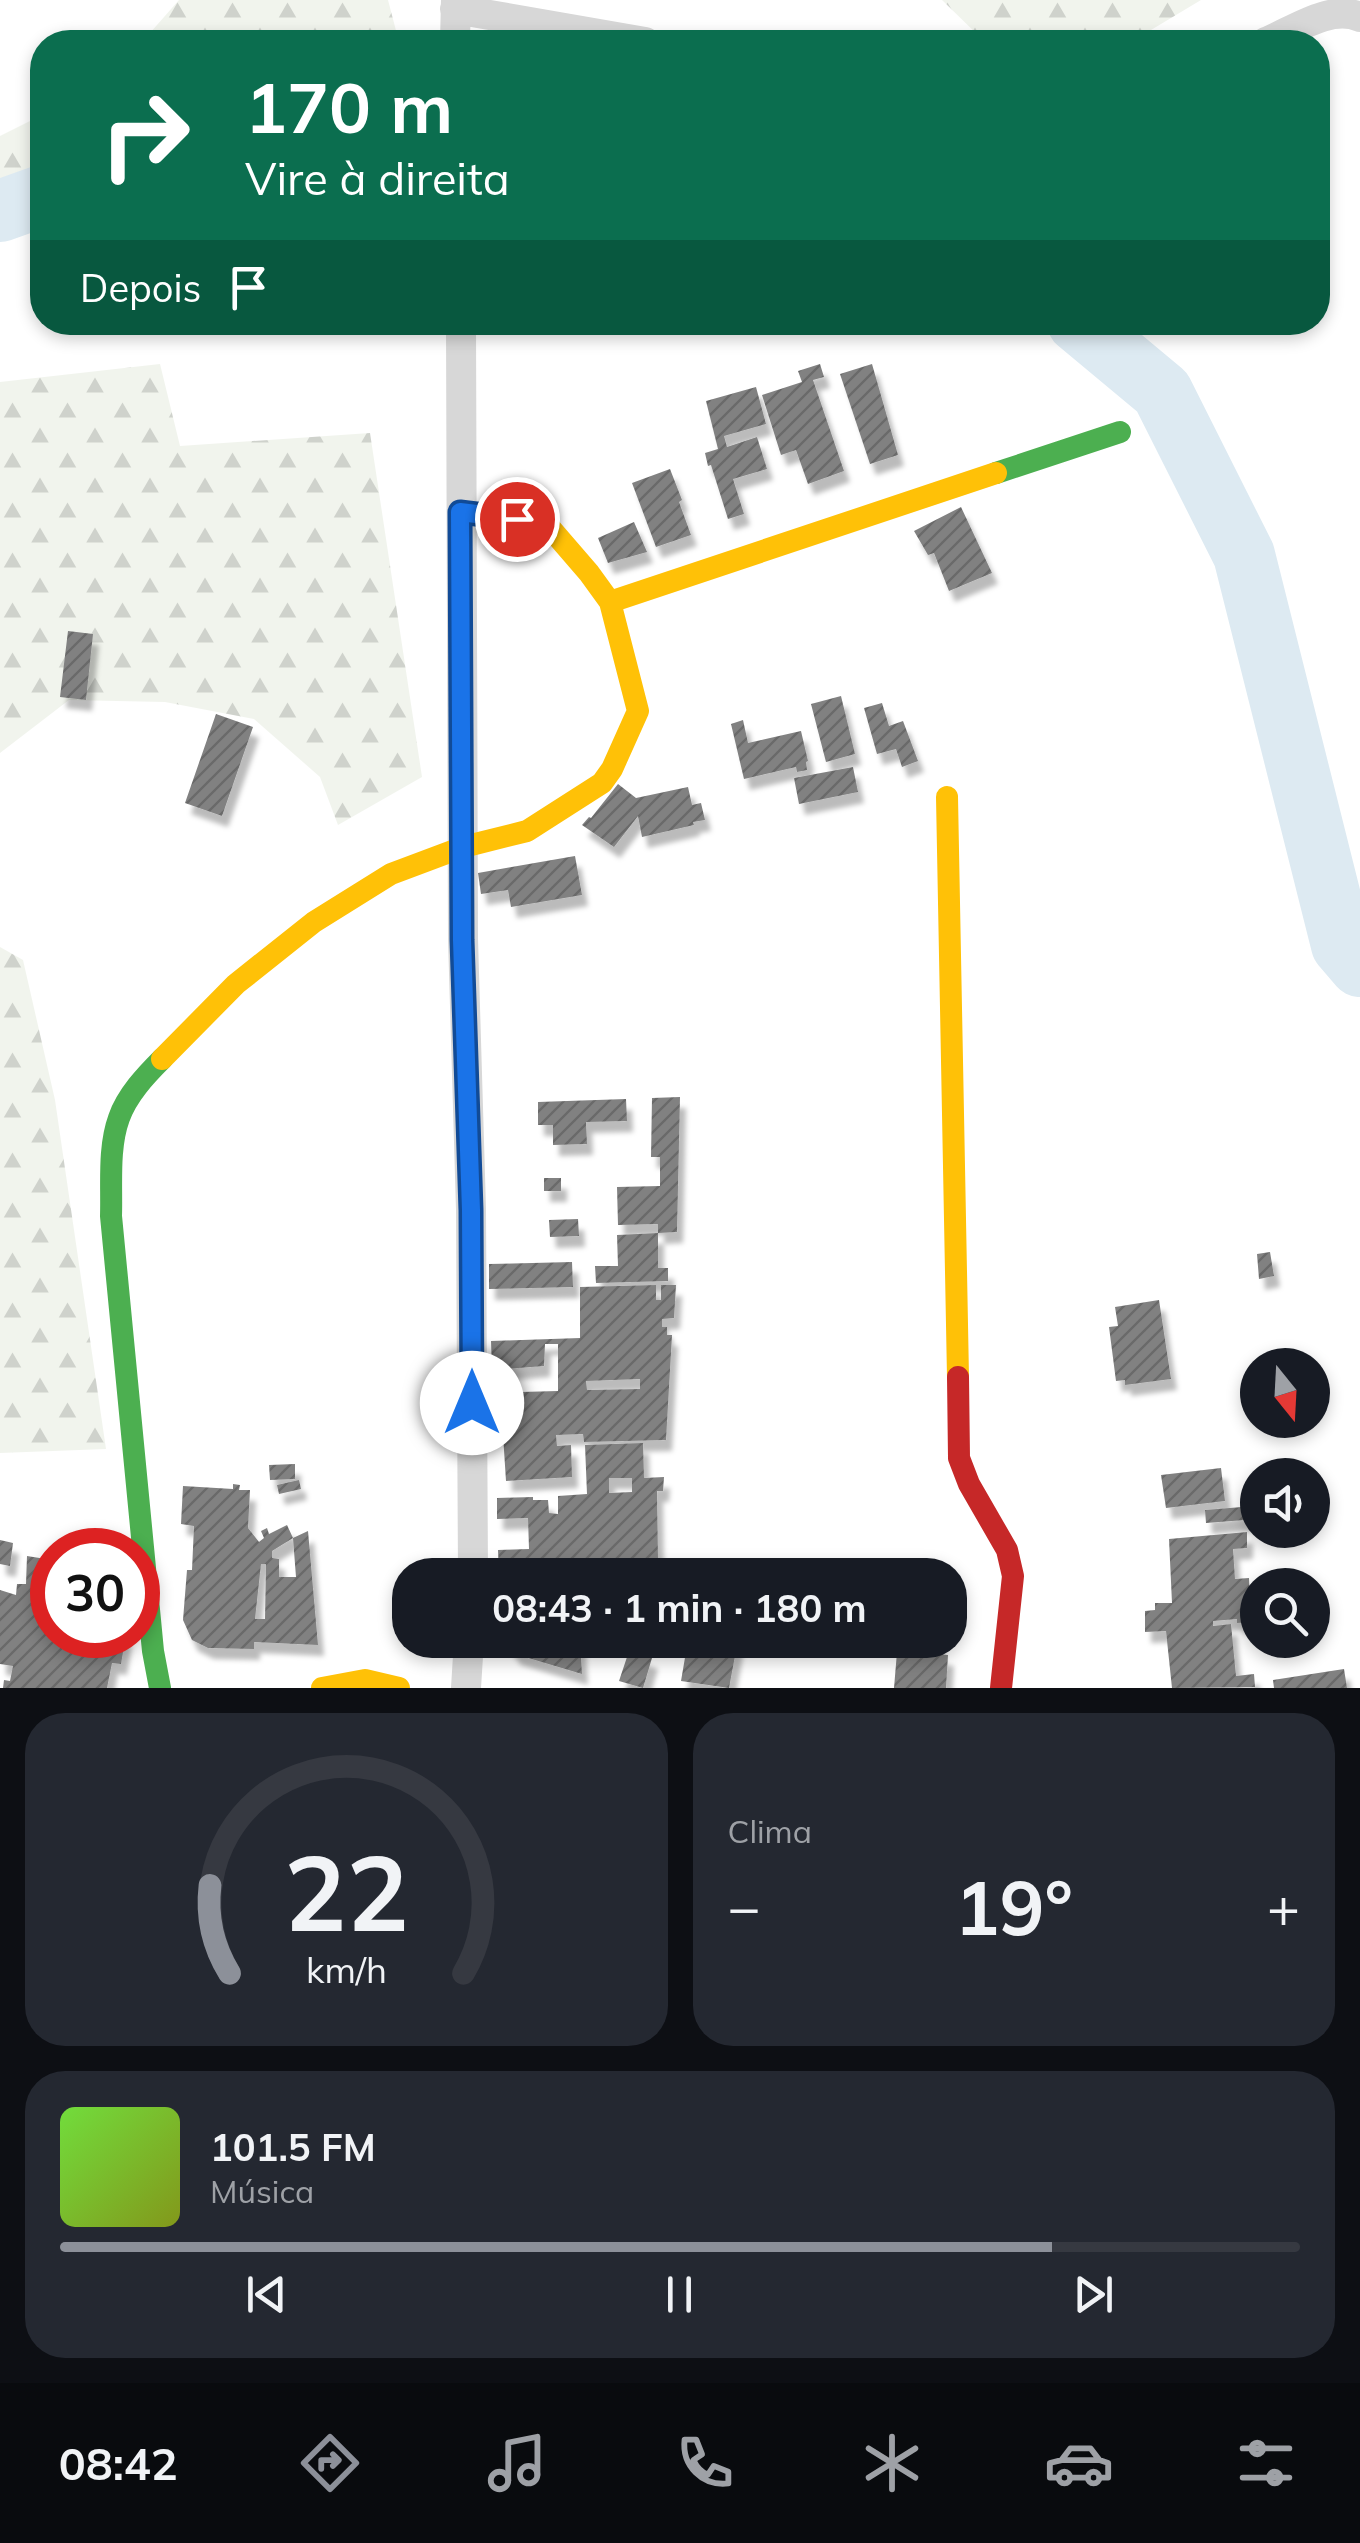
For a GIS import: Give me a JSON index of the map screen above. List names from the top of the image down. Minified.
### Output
{"north":"bottom","page":{"turn":["170 m","Vire à direita"],"then":"Depois","limit":"30","trip":"08:43 · 1 min · 180 m","tile":"Clima","heat":["−","19°","+"],"song":["101.5 FM","Música"],"tabs":"08:42","gauge":["22","km/h"]}}
